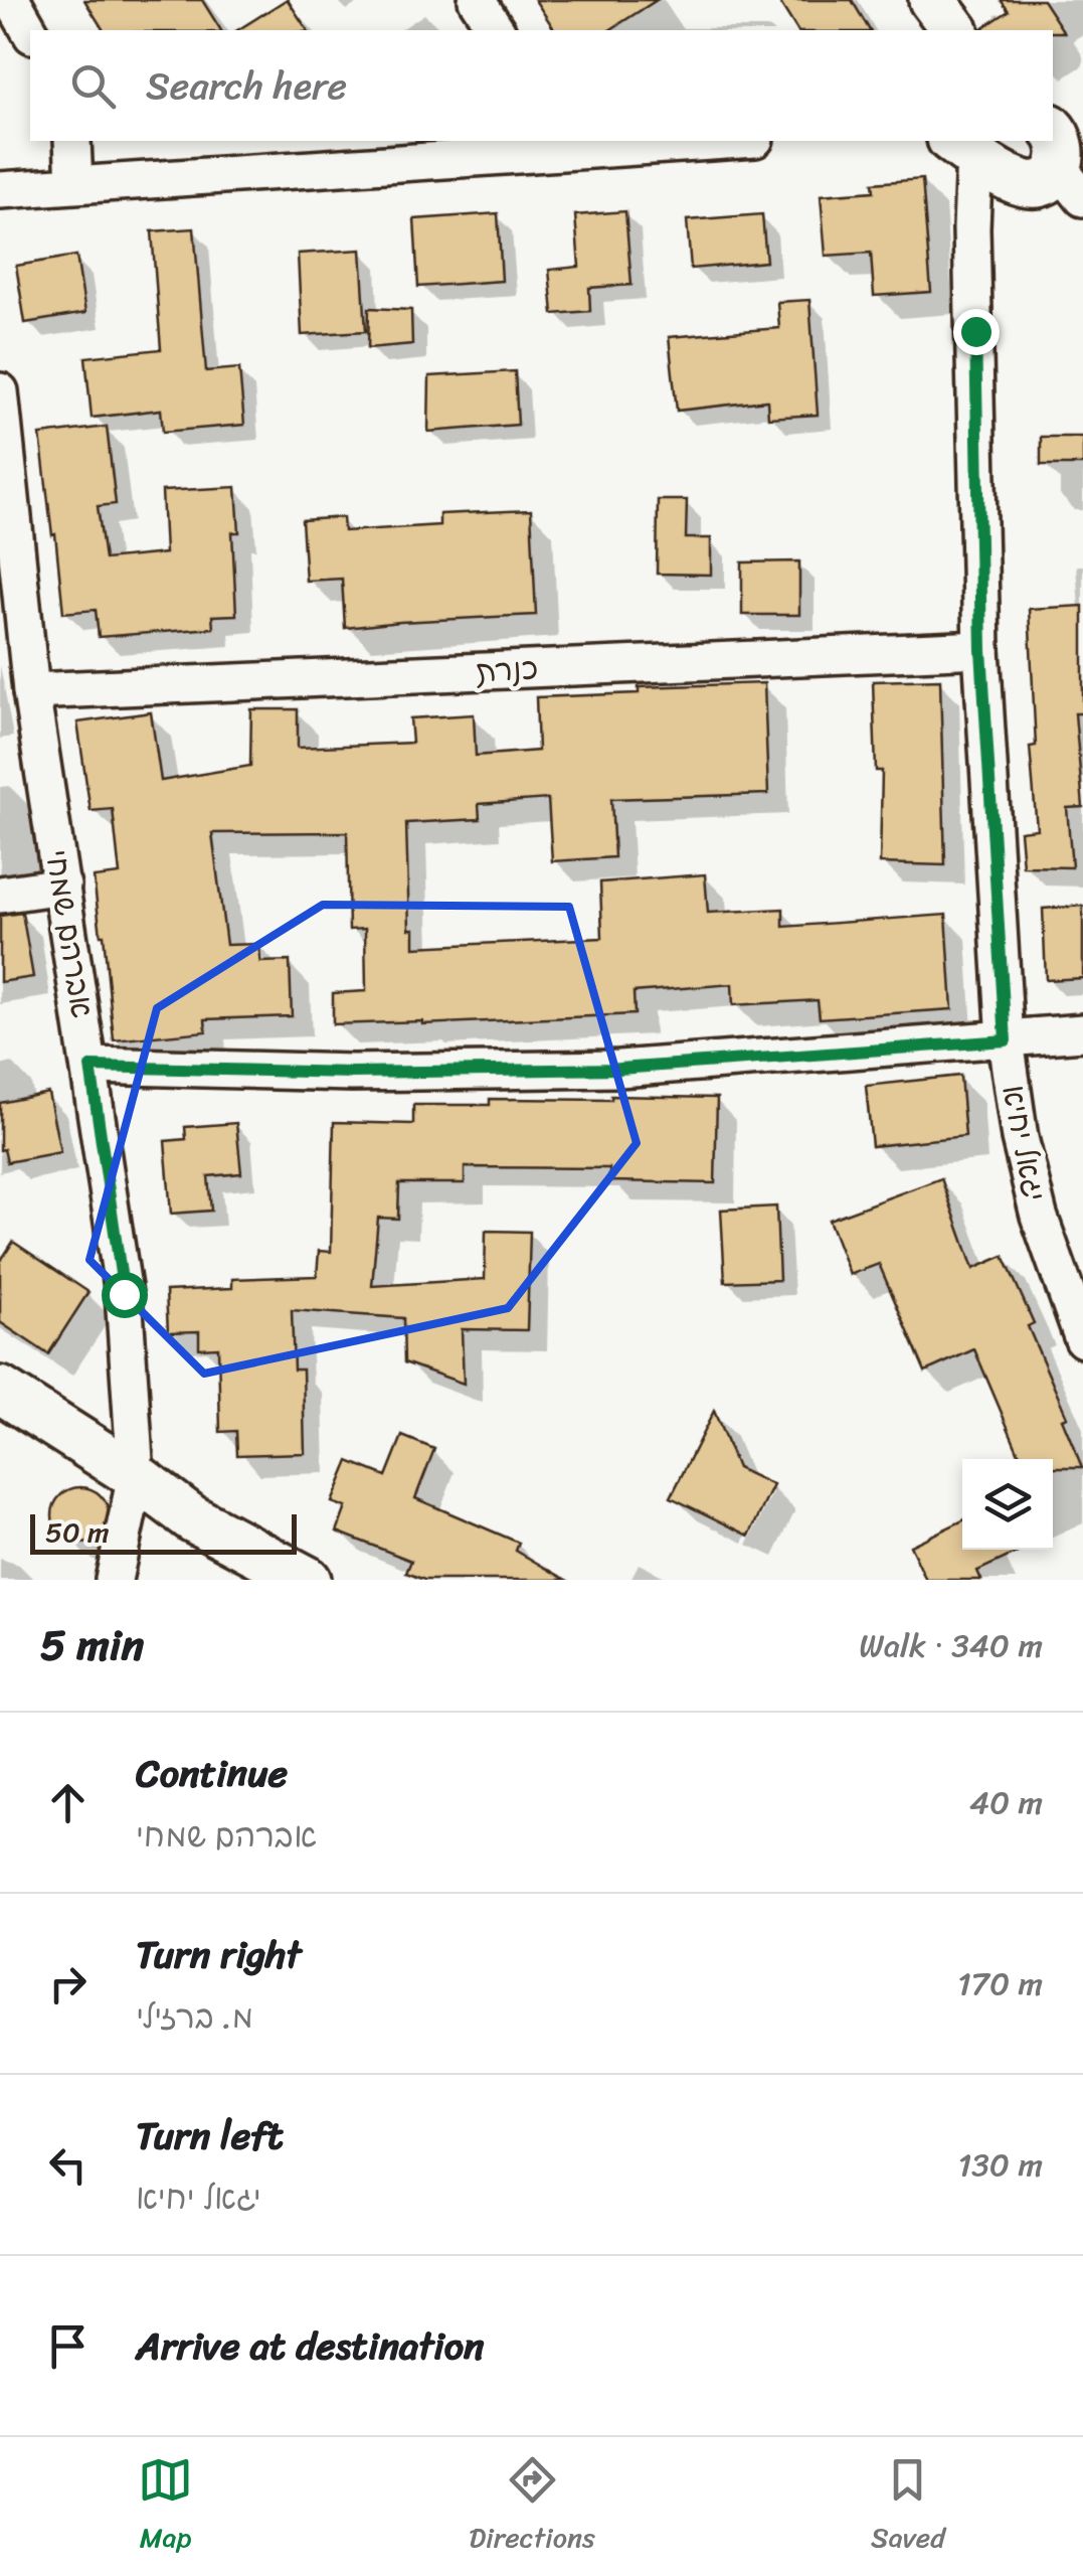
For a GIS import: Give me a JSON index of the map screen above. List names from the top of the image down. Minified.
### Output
{"streets":{"street":["כנרת","אברהם שמחי","יגאל יחיא"]},"crossings":[["כנרת","אברהם שמחי"],["כנרת","יגאל יחיא"]],"scale_bar":"50 m","page":{"search":"Search here","scale":"50 m","heading":["5 min","Walk · 340 m"],"list":[["Continue","אברהם שמחי","40 m"],["Turn right","מ. ברזילי","170 m"],["Turn left","יגאל יחיא","130 m"],"Arrive at destination"],"nav":["Map","Directions","Saved"]}}
